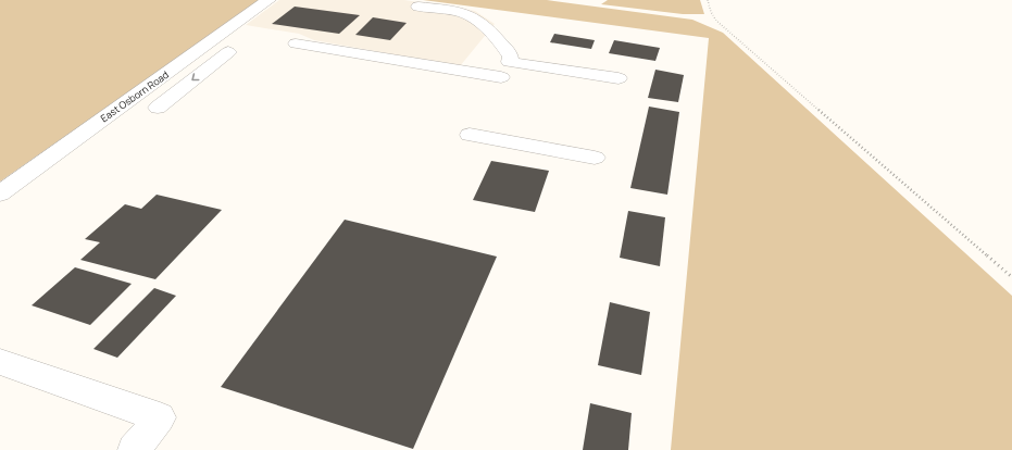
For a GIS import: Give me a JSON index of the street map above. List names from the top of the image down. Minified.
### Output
{"streets":{"street":["East Osborn Road"]}}
